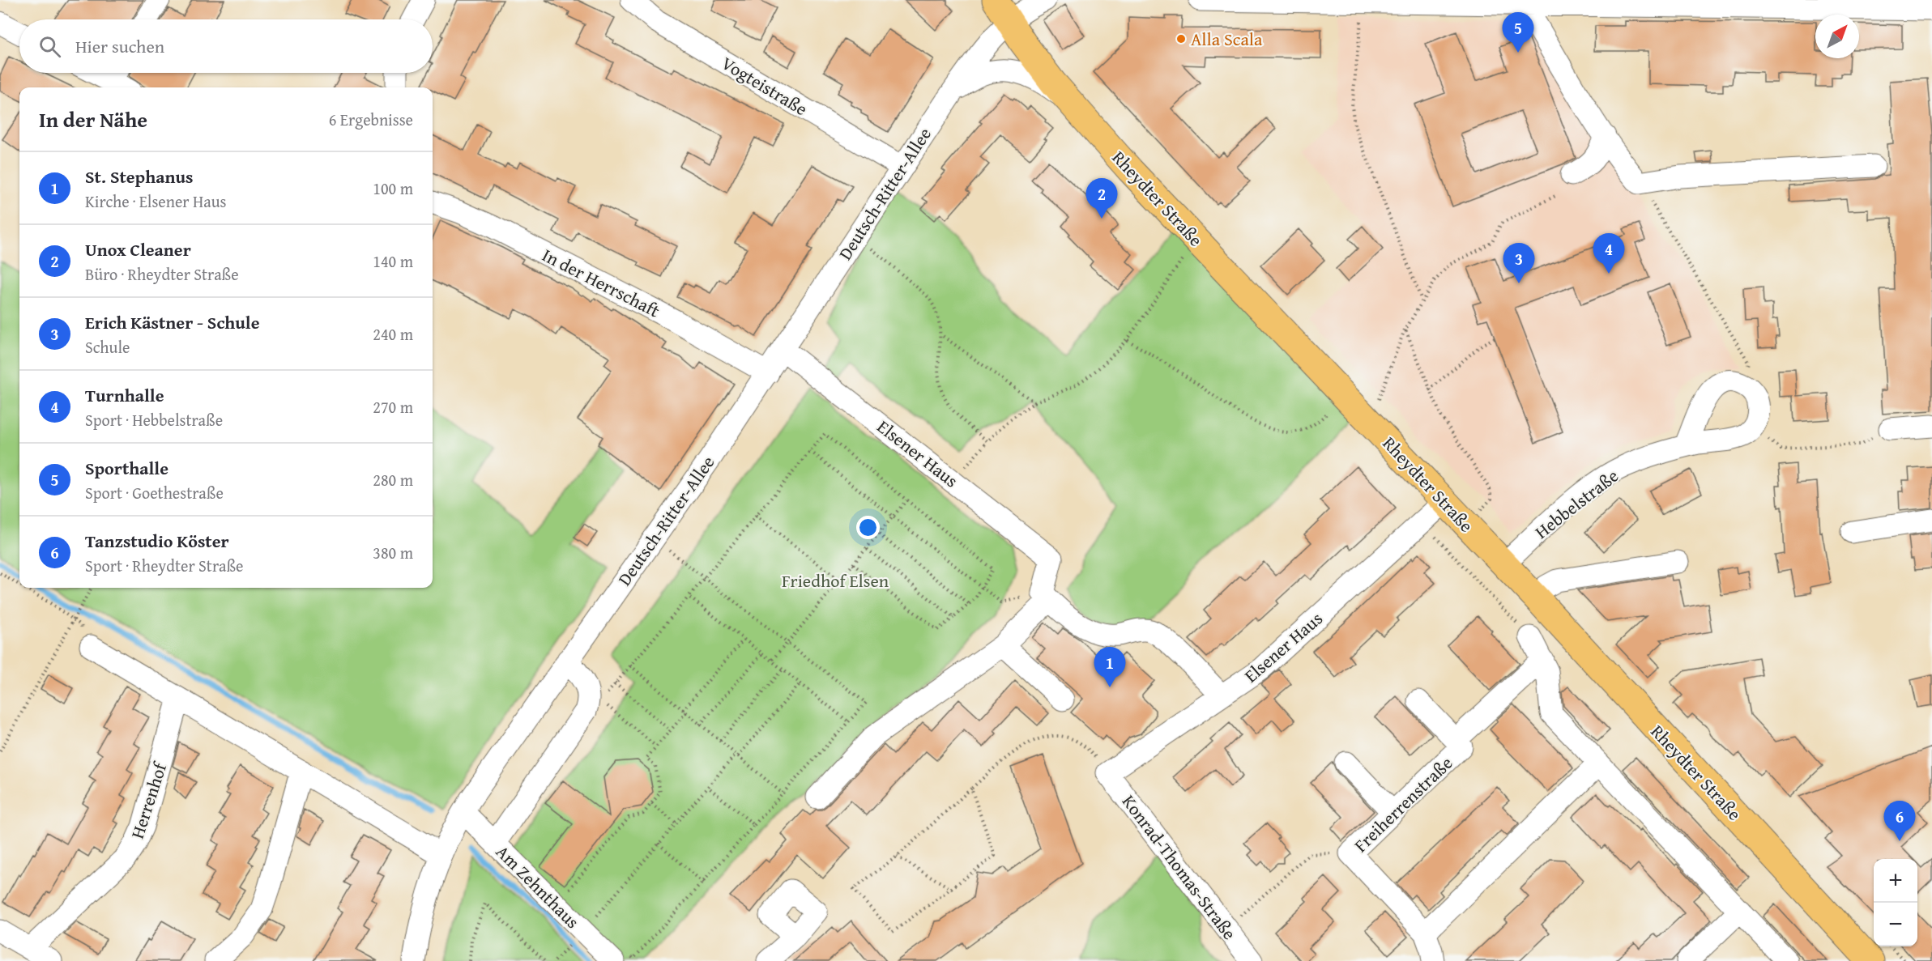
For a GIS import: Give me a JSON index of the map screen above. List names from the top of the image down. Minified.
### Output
{"streets":{"main road":["Rheydter Straße"],"street":["Vogteistraße","Deutsch-Ritter-Allee","In der Herrschaft","Elsener Haus","Hebbelstraße","Herrenhof","Freiherrenstraße","Konrad-Thomas-Straße","Am Zehnthaus"]},"crossings":[["Vogteistraße","Deutsch-Ritter-Allee"],["Deutsch-Ritter-Allee","Rheydter Straße"],["Deutsch-Ritter-Allee","In der Herrschaft"],["Deutsch-Ritter-Allee","Elsener Haus"],["Deutsch-Ritter-Allee","Am Zehnthaus"],["Rheydter Straße","Elsener Haus"],["Rheydter Straße","Hebbelstraße"],["Elsener Haus","Konrad-Thomas-Straße"]],"parks":["Friedhof Elsen"],"places":["Alla Scala"],"north":"top right","page":{"pins":["5","2","4","3","1","6"],"search":"Hier suchen","heading":["In der Nähe","6 Ergebnisse"],"list":[{"mark":"1","name":"St. Stephanus","note":"Kirche · Elsener Haus","value":"100 m"},{"mark":"2","name":"Unox Cleaner","note":"Büro · Rheydter Straße","value":"140 m"},{"mark":"3","name":"Erich Kästner - Schule","note":"Schule","value":"240 m"},{"mark":"4","name":"Turnhalle","note":"Sport · Hebbelstraße","value":"270 m"},{"mark":"5","name":"Sporthalle","note":"Sport · Goethestraße","value":"280 m"},{"mark":"6","name":"Tanzstudio Köster","note":"Sport · Rheydter Straße","value":"380 m"}],"map_buttons":["+","−"]}}
